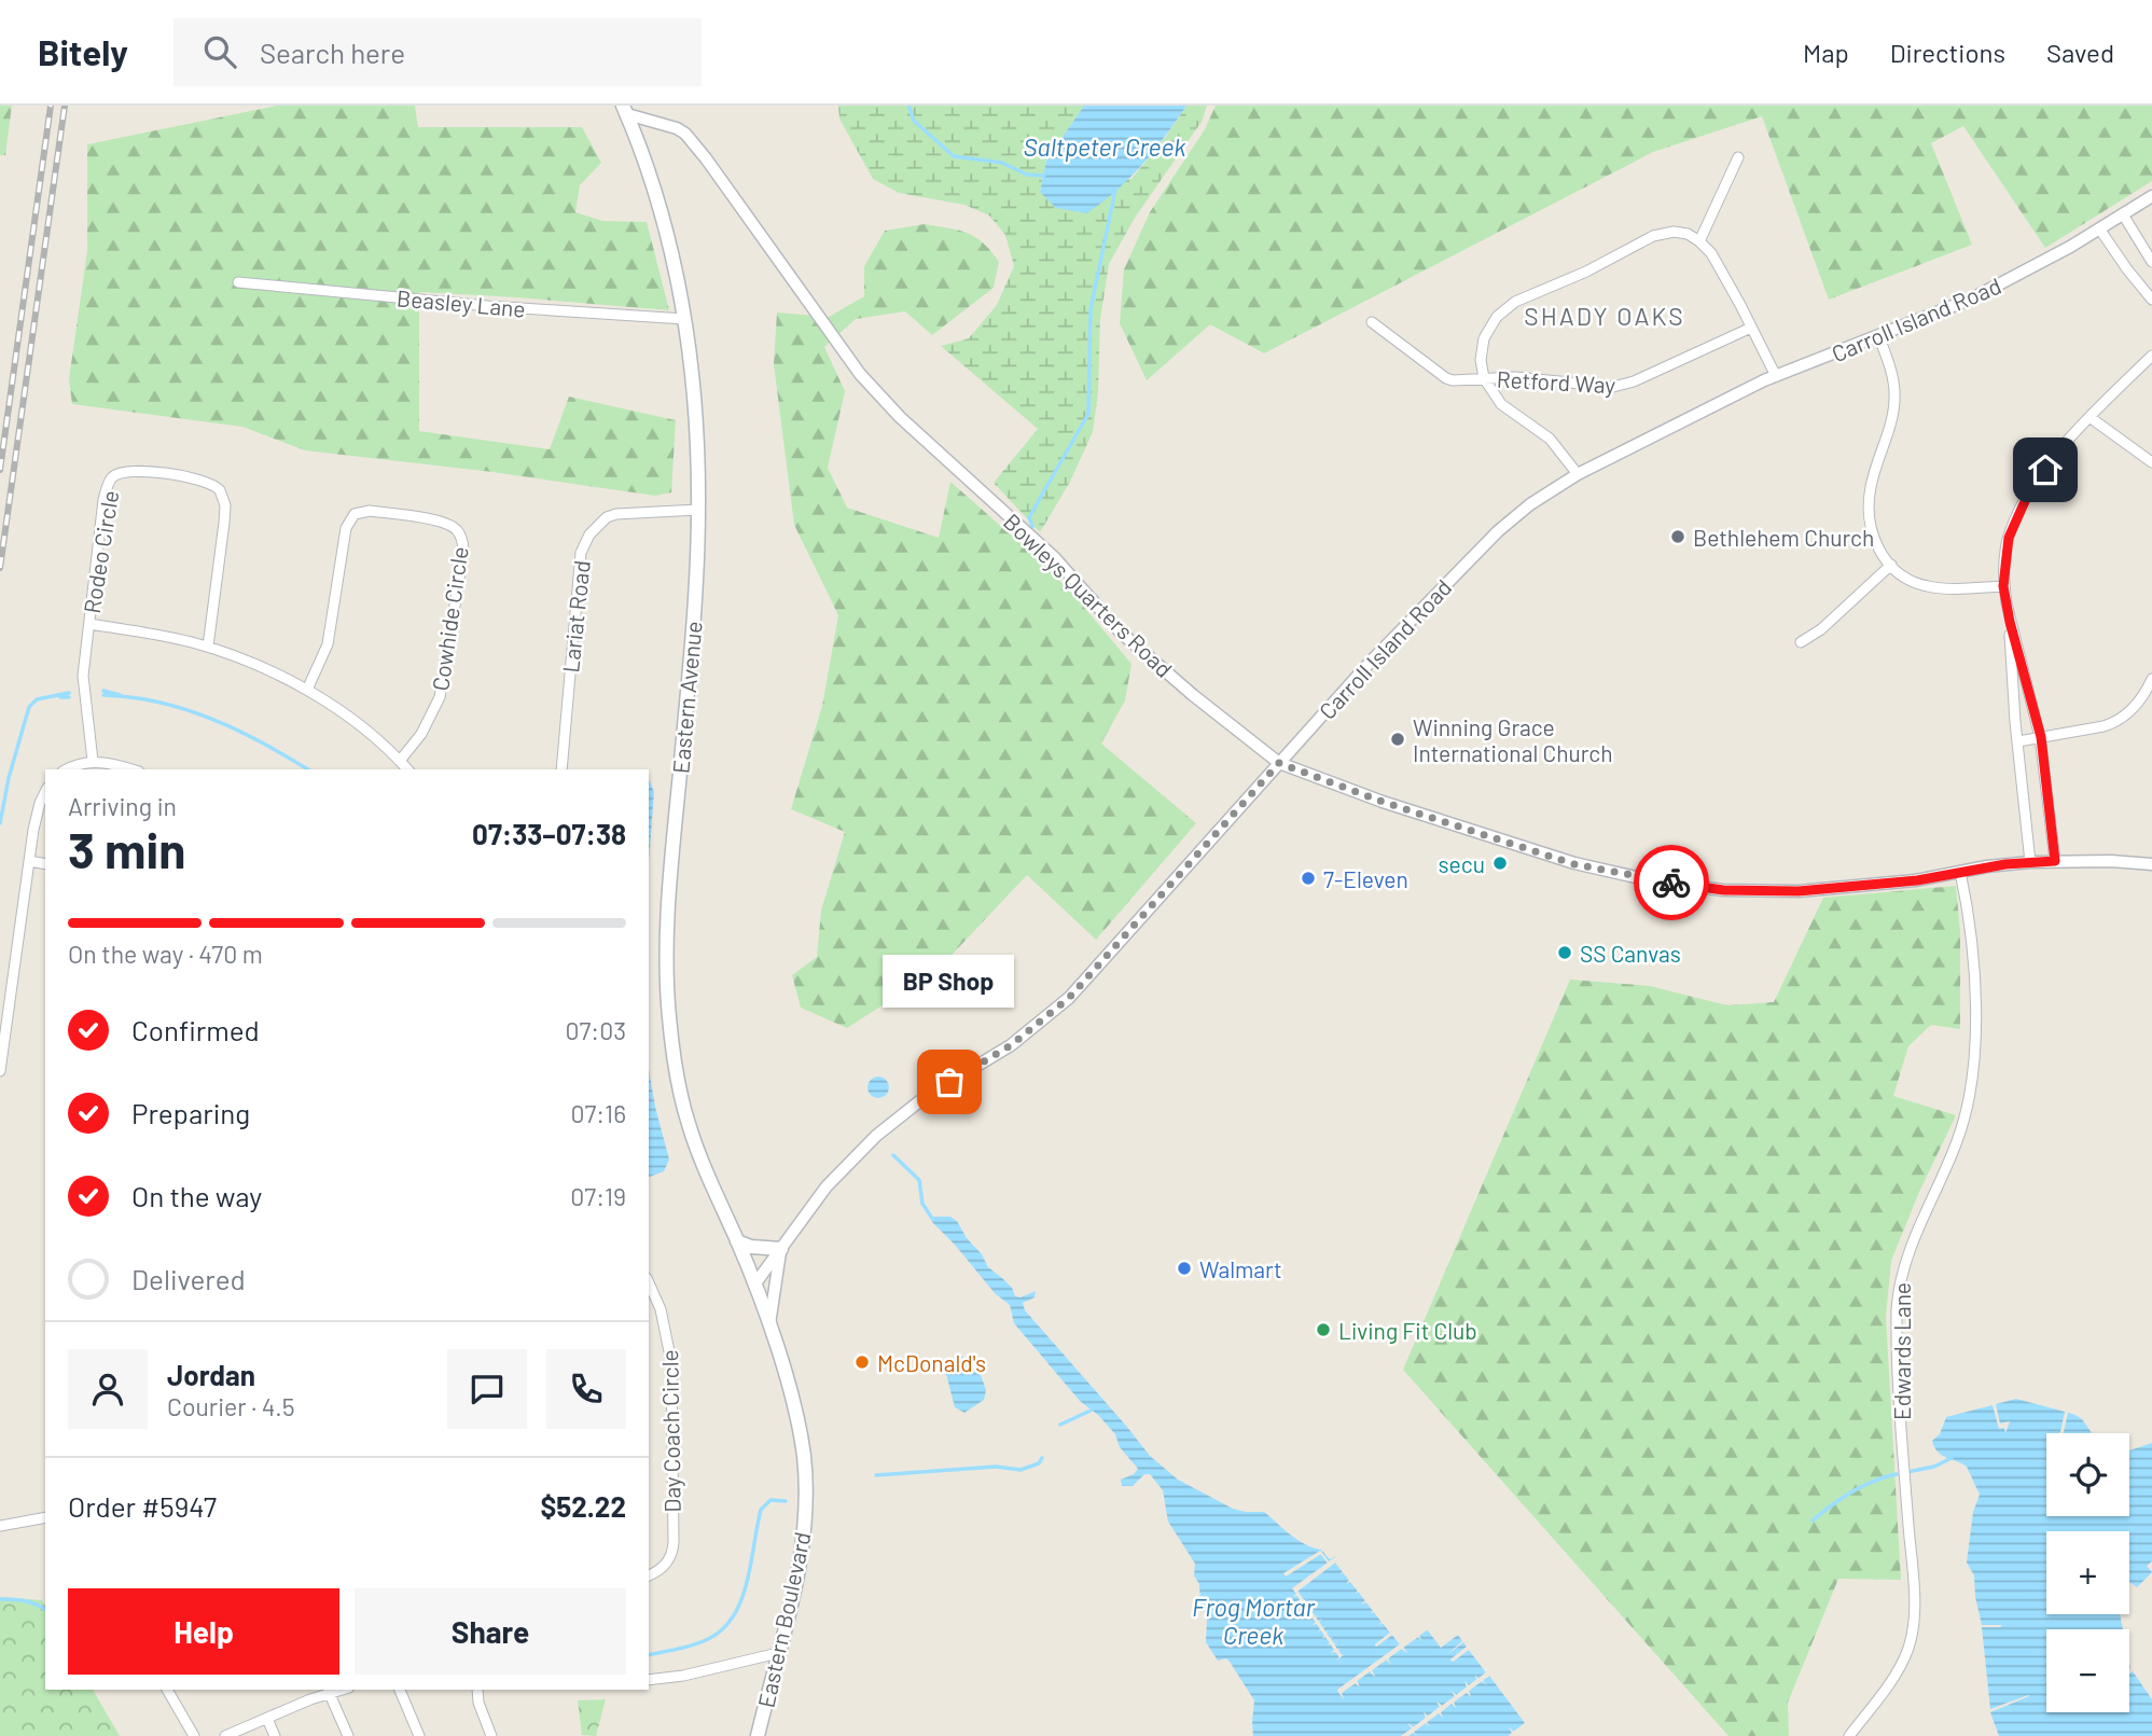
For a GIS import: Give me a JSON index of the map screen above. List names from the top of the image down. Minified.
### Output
{"streets":{"main road":["Eastern Avenue","Eastern Boulevard"],"street":["Beasley Lane","Carroll Island Road","Retford Way","Rodeo Circle","Bowleys Quarters Road","Lariat Road","Cowhide Circle","Edwards Lane","Day Coach Circle"]},"crossings":[["Beasley Lane","Eastern Avenue"],["Carroll Island Road","Bowleys Quarters Road"],["Carroll Island Road","Eastern Avenue"],["Carroll Island Road","Eastern Boulevard"],["Bowleys Quarters Road","Eastern Avenue"],["Bowleys Quarters Road","Edwards Lane"],["Lariat Road","Eastern Avenue"],["Eastern Avenue","Eastern Boulevard"]],"districts":["SHADY OAKS"],"water":["Saltpeter Creek","Frog Mortar Creek"],"places":["Bethlehem Church","Winning Grace International Church","secu","7-Eleven","SS Canvas","BP Shop","Walmart","Living Fit Club","McDonald's"],"page":{"header":"Bitely","search":"Search here","nav":["Map","Directions","Saved"],"heading":["3 min","Arriving in","07:33–07:38"],"panel":["Jordan","Courier · 4.5","Order #5947","$52.22"],"bar":"On the way · 470 m","bubble":"BP Shop","list":[["Confirmed","07:03"],["Preparing","07:16"],["On the way","07:19"],"Delivered"],"map_buttons":["+","−"],"buttons":["Help","Share"]}}
